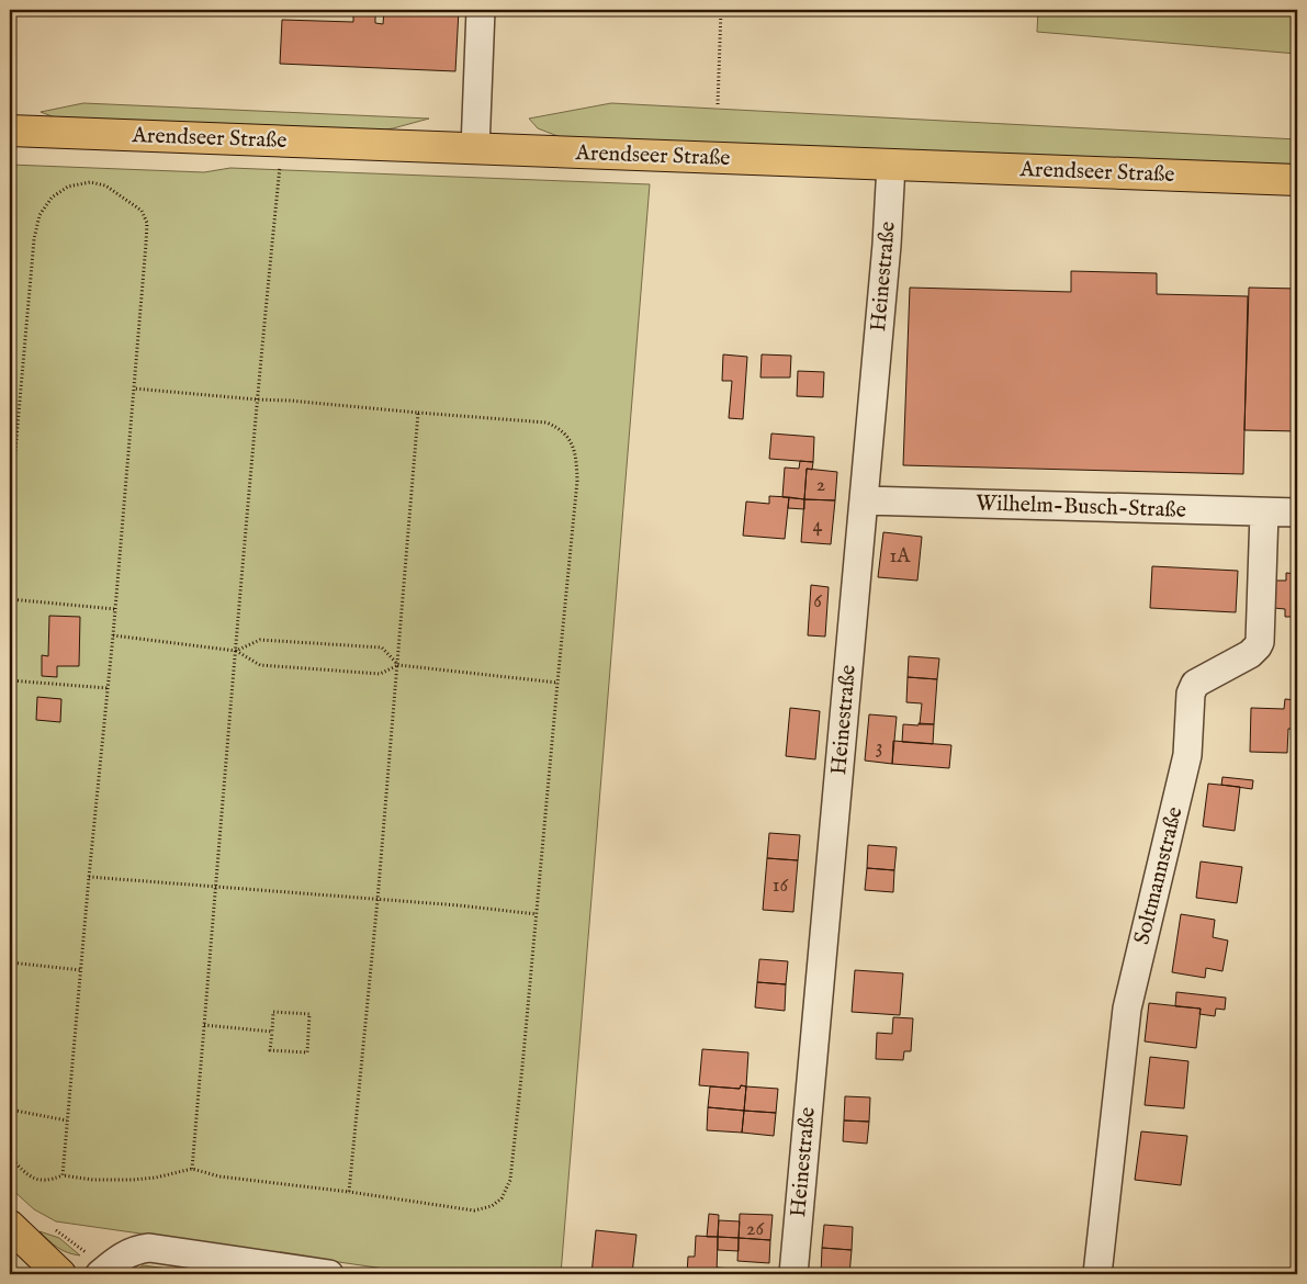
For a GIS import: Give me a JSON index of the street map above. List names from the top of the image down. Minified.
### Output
{"streets":{"main road":["Arendseer Straße"],"street":["Heinestraße","Wilhelm-Busch-Straße","Soltmannstraße"]},"crossings":[["Arendseer Straße","Heinestraße"],["Heinestraße","Wilhelm-Busch-Straße"],["Wilhelm-Busch-Straße","Soltmannstraße"]],"house_numbers":["2","4","1A","6","3","16","26"]}
